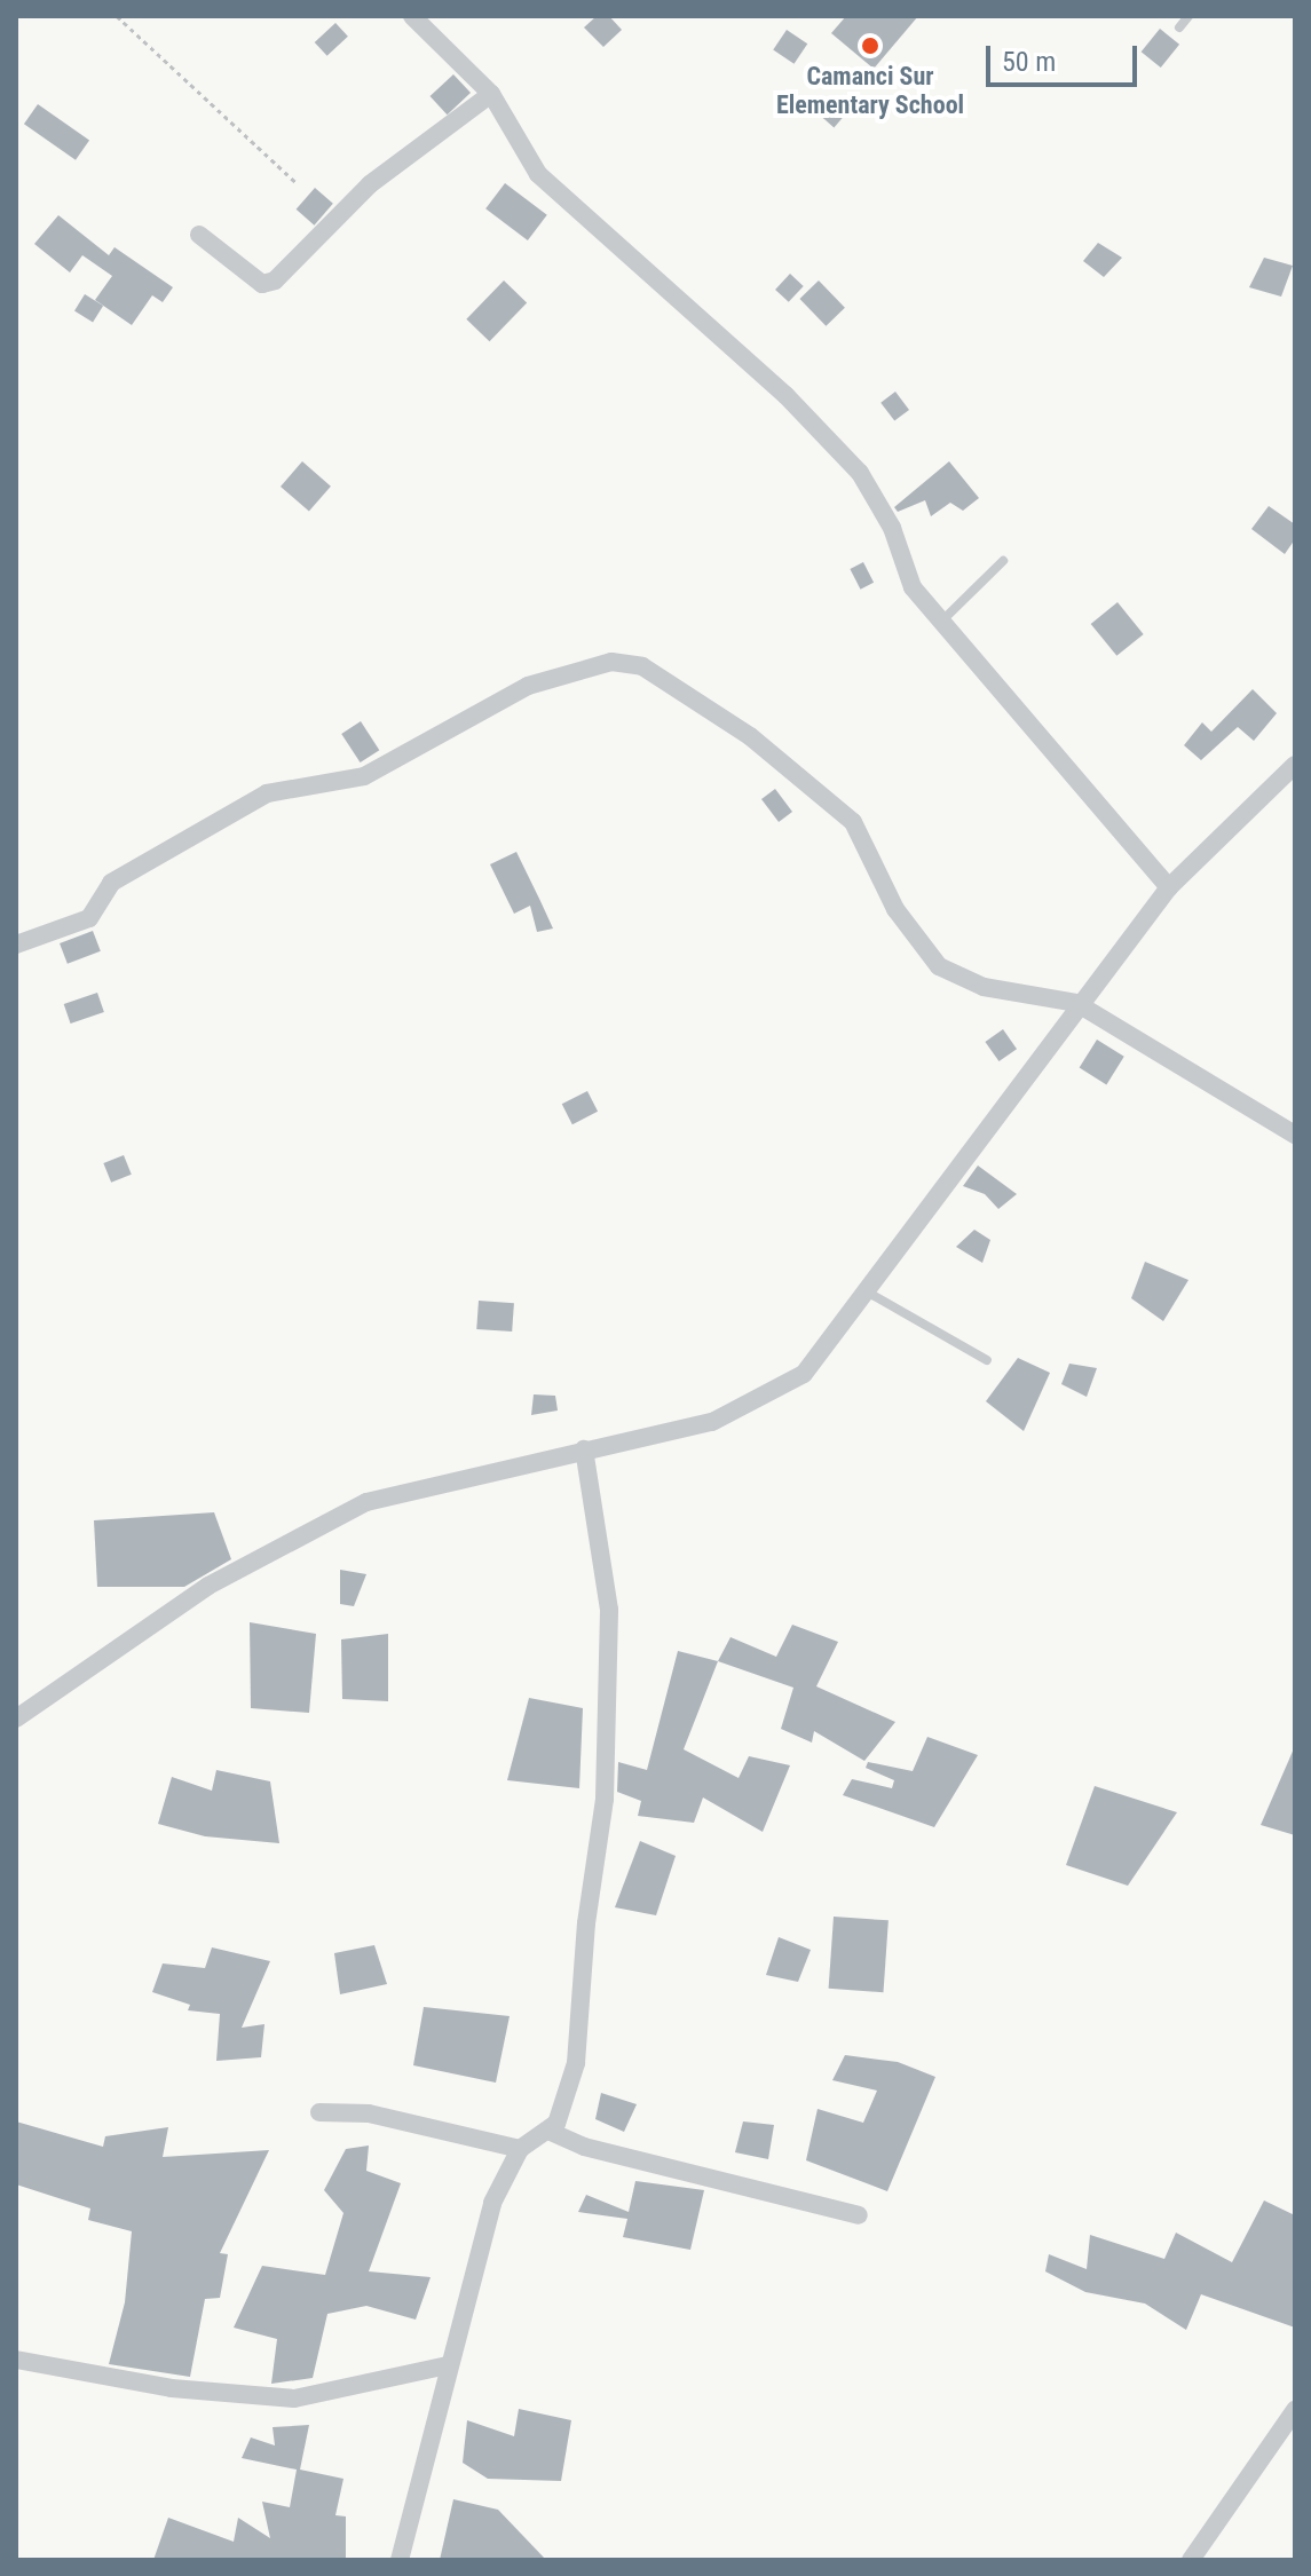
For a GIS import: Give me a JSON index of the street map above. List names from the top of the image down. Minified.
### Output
{"places":["Camanci Sur Elementary School"],"scale_bar":"50 m"}
